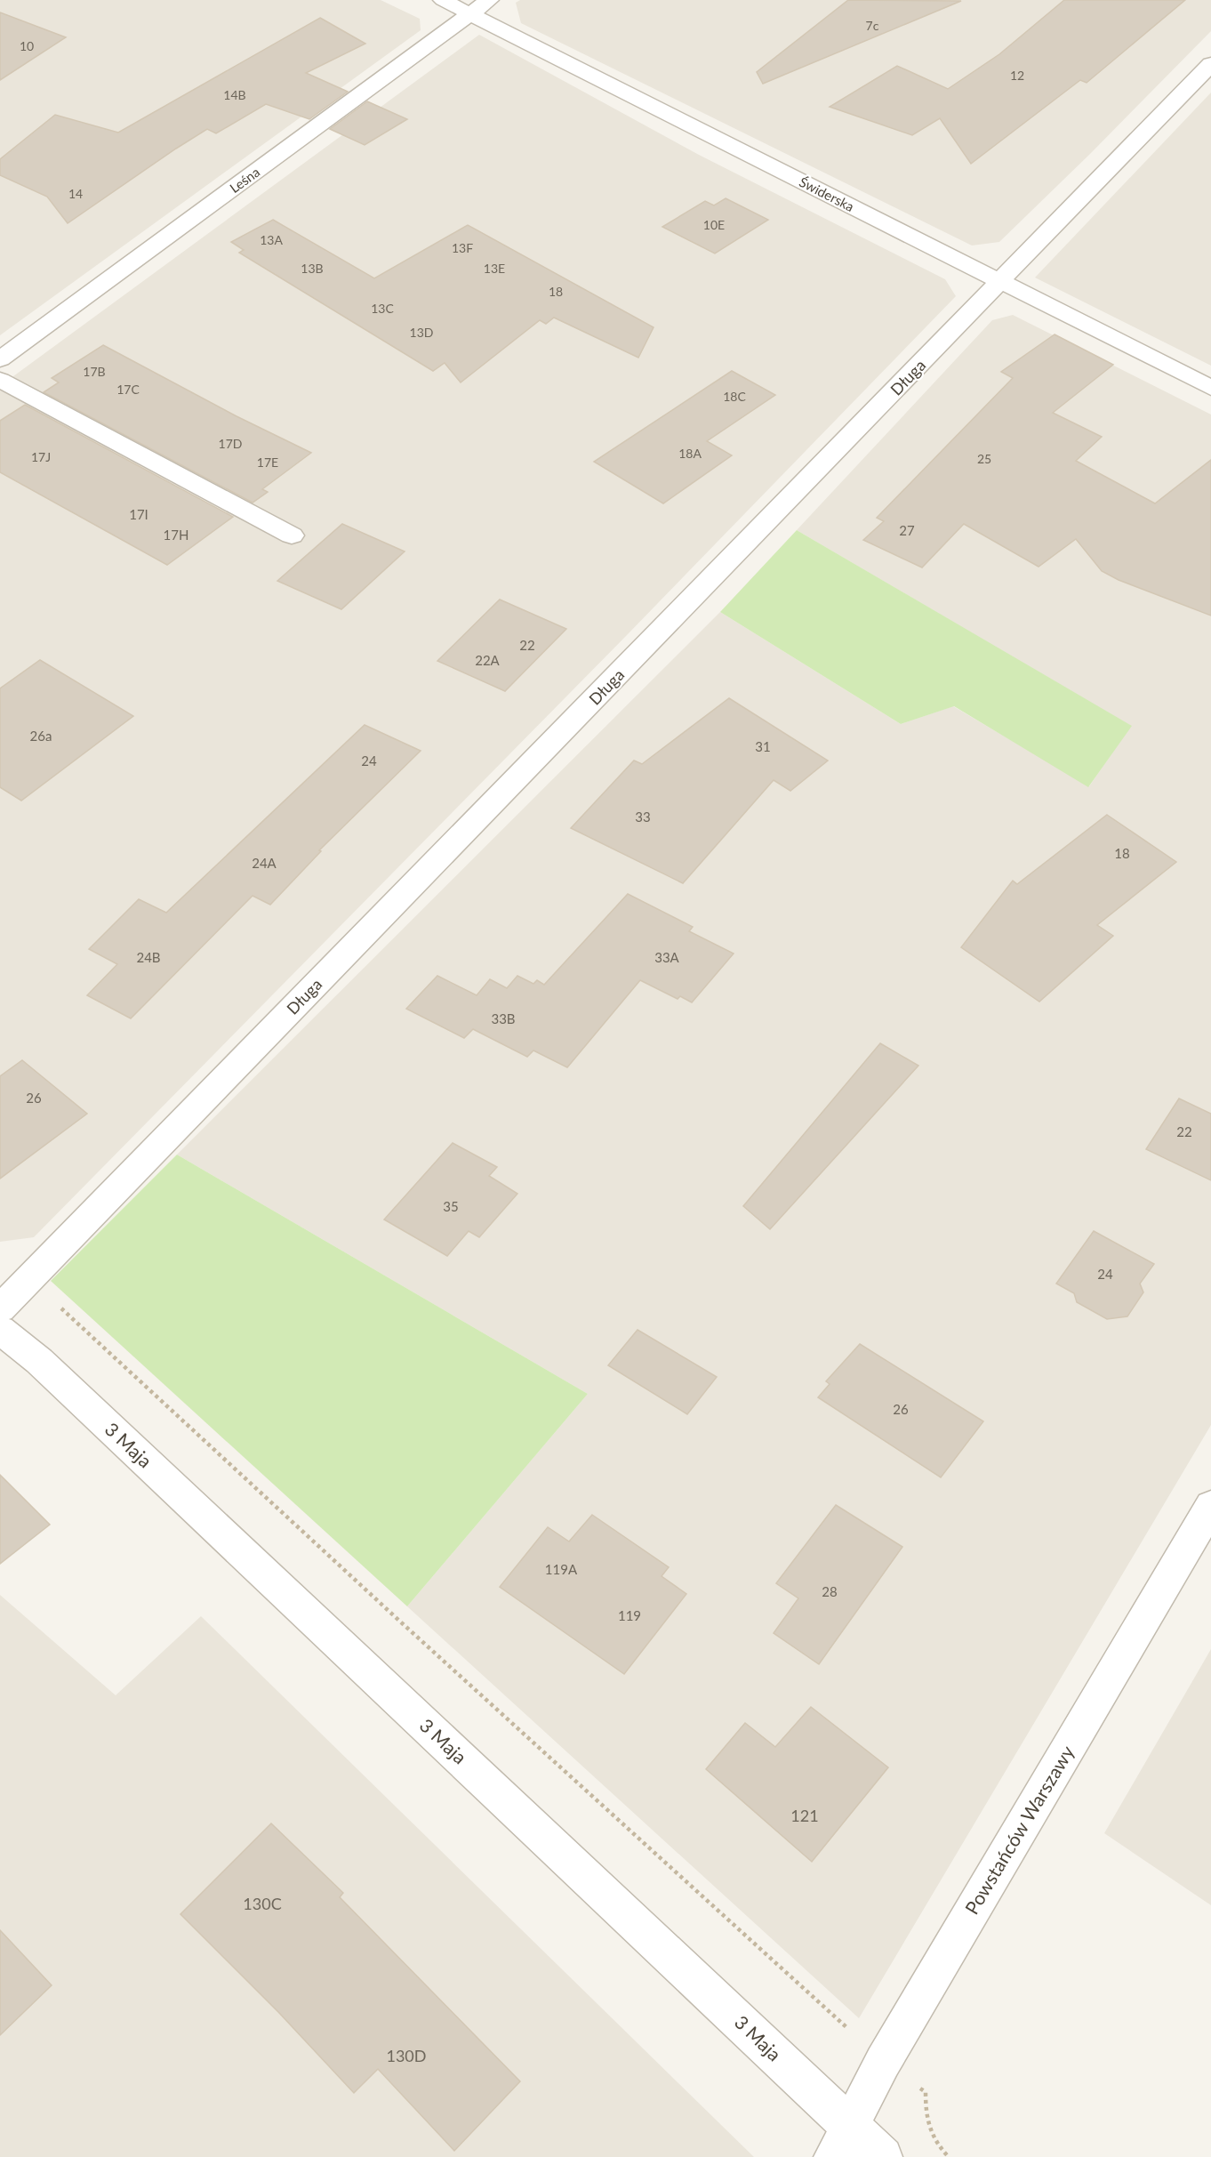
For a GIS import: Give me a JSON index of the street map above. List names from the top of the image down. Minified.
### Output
{"streets":{"street":["Leśna","Świderska","Długa","3 Maja","Powstańców Warszawy"]},"crossings":[["Leśna","Świderska"],["Świderska","Długa"],["3 Maja","Powstańców Warszawy"]],"house_numbers":["7c","10","12","14B","14","10E","13A","13F","13B","13E","18","13C","13D","17B","17C","18C","17D","18A","17J","25","17E","17I","27","17H","22","22A","26a","31","24","33","18","24A","24B","33A","33B","26","22","35","24","26","119A","28","119","121","130C","130D"]}
